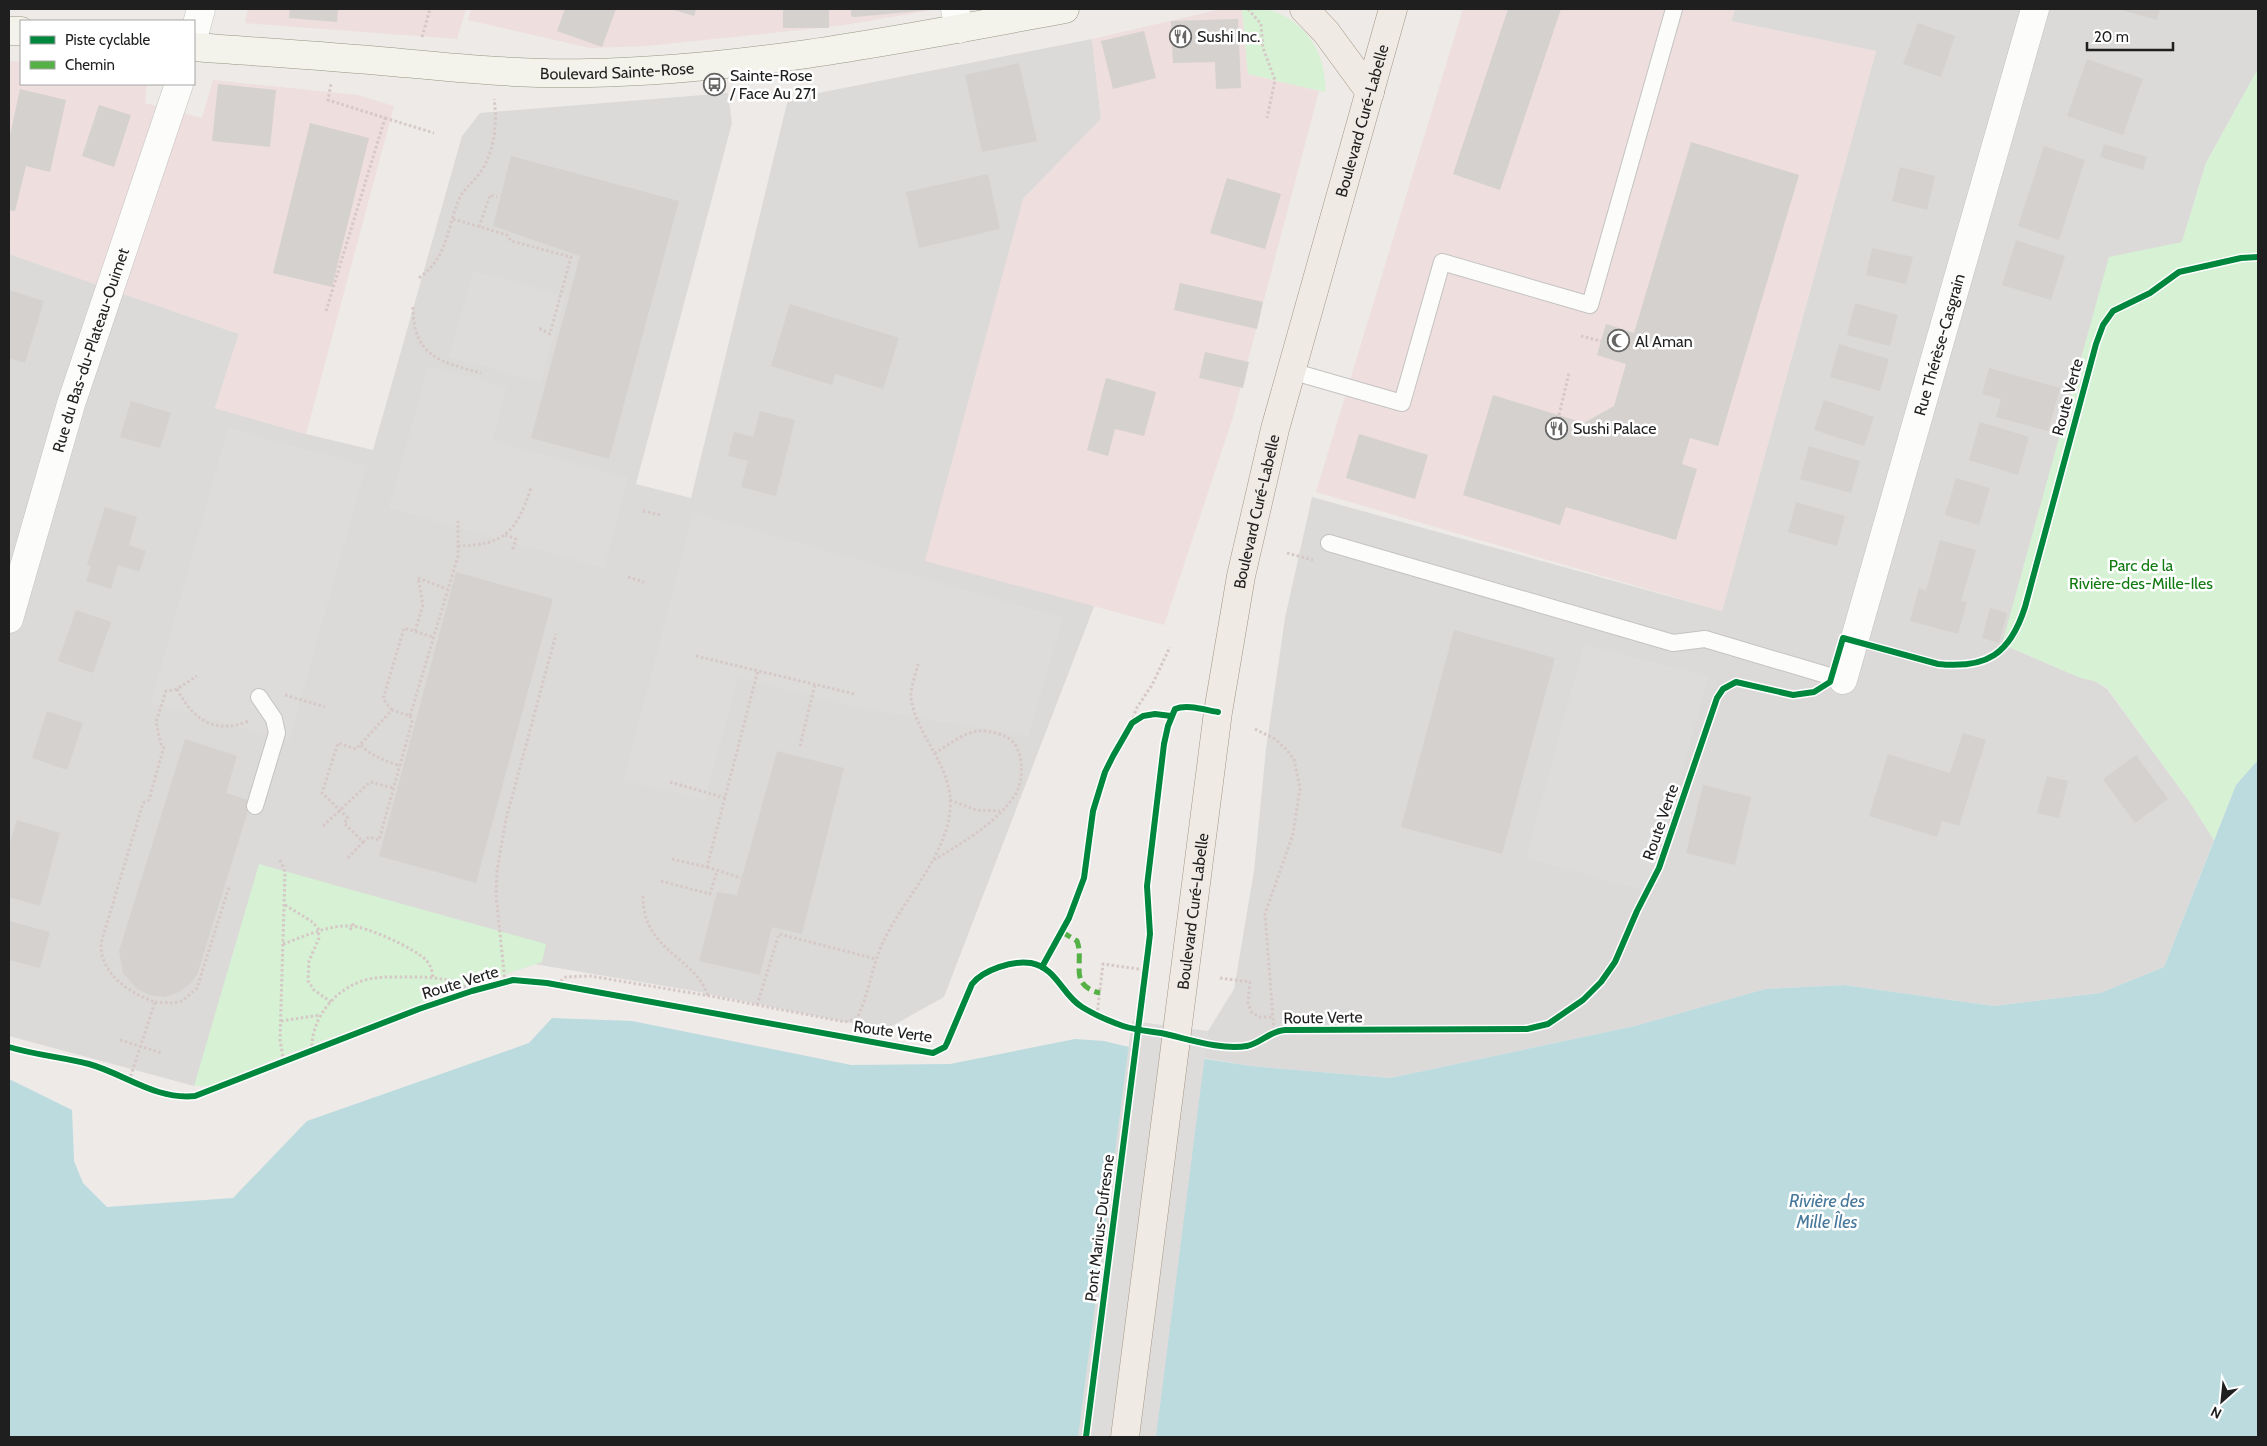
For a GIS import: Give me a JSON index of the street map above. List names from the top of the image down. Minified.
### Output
{"streets":{"main road":["Boulevard Curé-Labelle"],"street":["Boulevard Sainte-Rose","Rue Thérèse-Casgrain","Rue du Bas-du-Plateau-Ouimet"],"cycle path":["Route Verte","Pont Marius-Dufresne"]},"water":["Rivière des Mille Îles"],"parks":["Parc de la Rivière-des-Mille-Iles"],"places":{"restaurant":["Sushi Inc.","Sushi Palace"],"bus stop":["Sainte-Rose / Face Au 271"],"mosque":["Al Aman"]},"legend":["Piste cyclable","Chemin"],"scale_bar":"20 m","north":"bottom left"}
